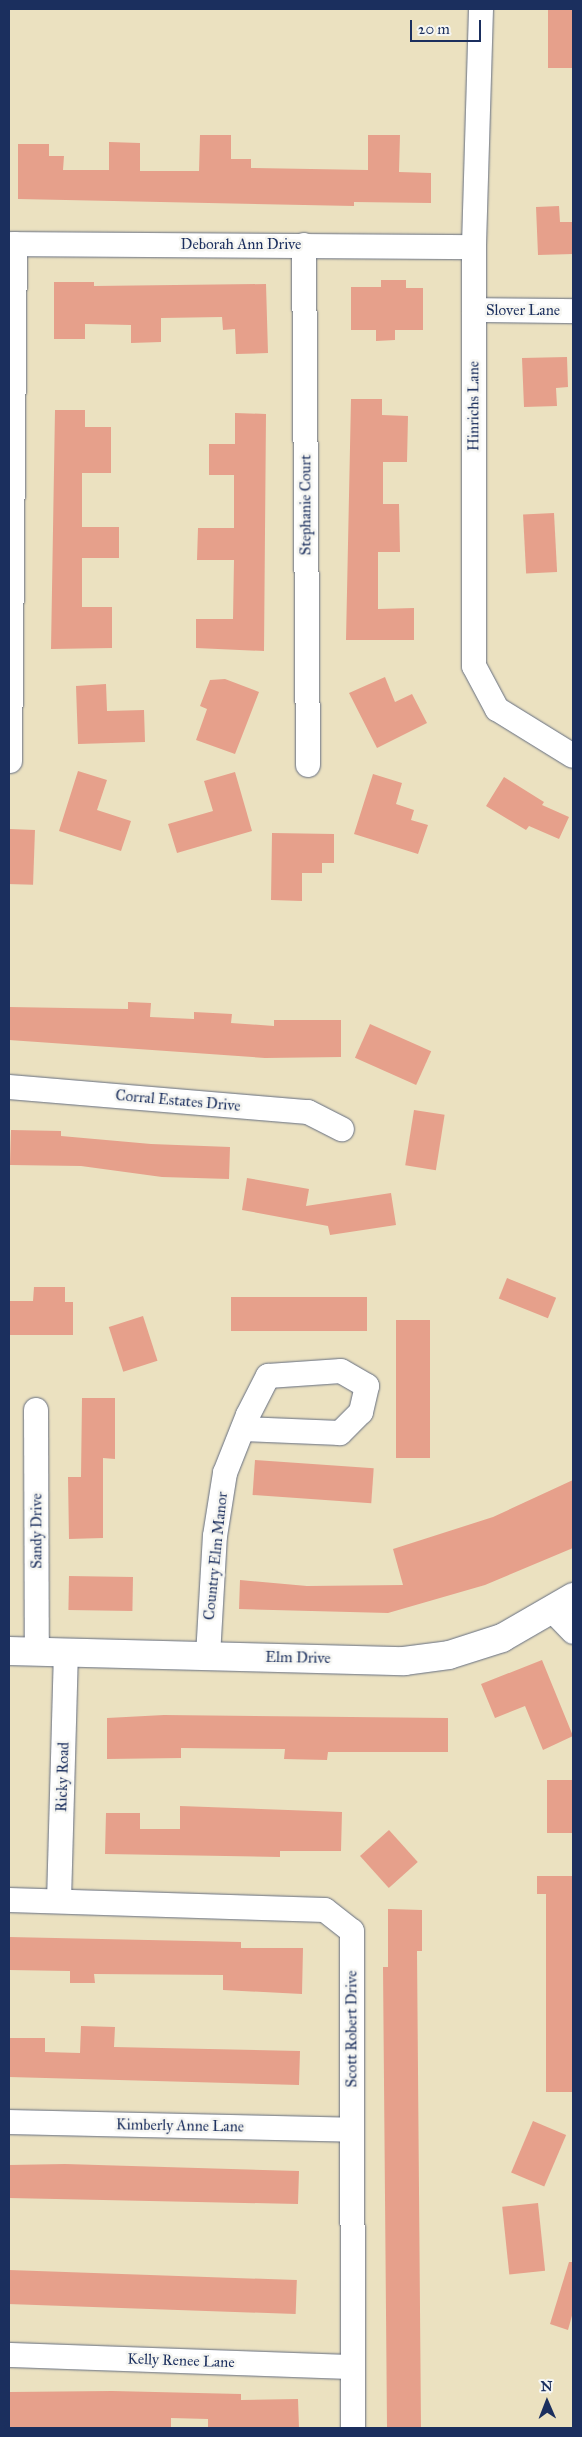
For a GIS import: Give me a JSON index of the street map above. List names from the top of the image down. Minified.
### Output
{"streets":{"street":["Deborah Ann Drive","Slover Lane","Hinrichs Lane","Stephanie Court","Corral Estates Drive","Sandy Drive","Country Elm Manor","Elm Drive","Ricky Road","Scott Robert Drive","Kimberly Anne Lane","Kelly Renee Lane"]},"crossings":[["Deborah Ann Drive","Hinrichs Lane"],["Deborah Ann Drive","Stephanie Court"],["Slover Lane","Hinrichs Lane"],["Sandy Drive","Elm Drive"],["Country Elm Manor","Elm Drive"],["Elm Drive","Ricky Road"],["Ricky Road","Scott Robert Drive"],["Scott Robert Drive","Kimberly Anne Lane"],["Scott Robert Drive","Kelly Renee Lane"]],"scale_bar":"20 m","north":"top"}
